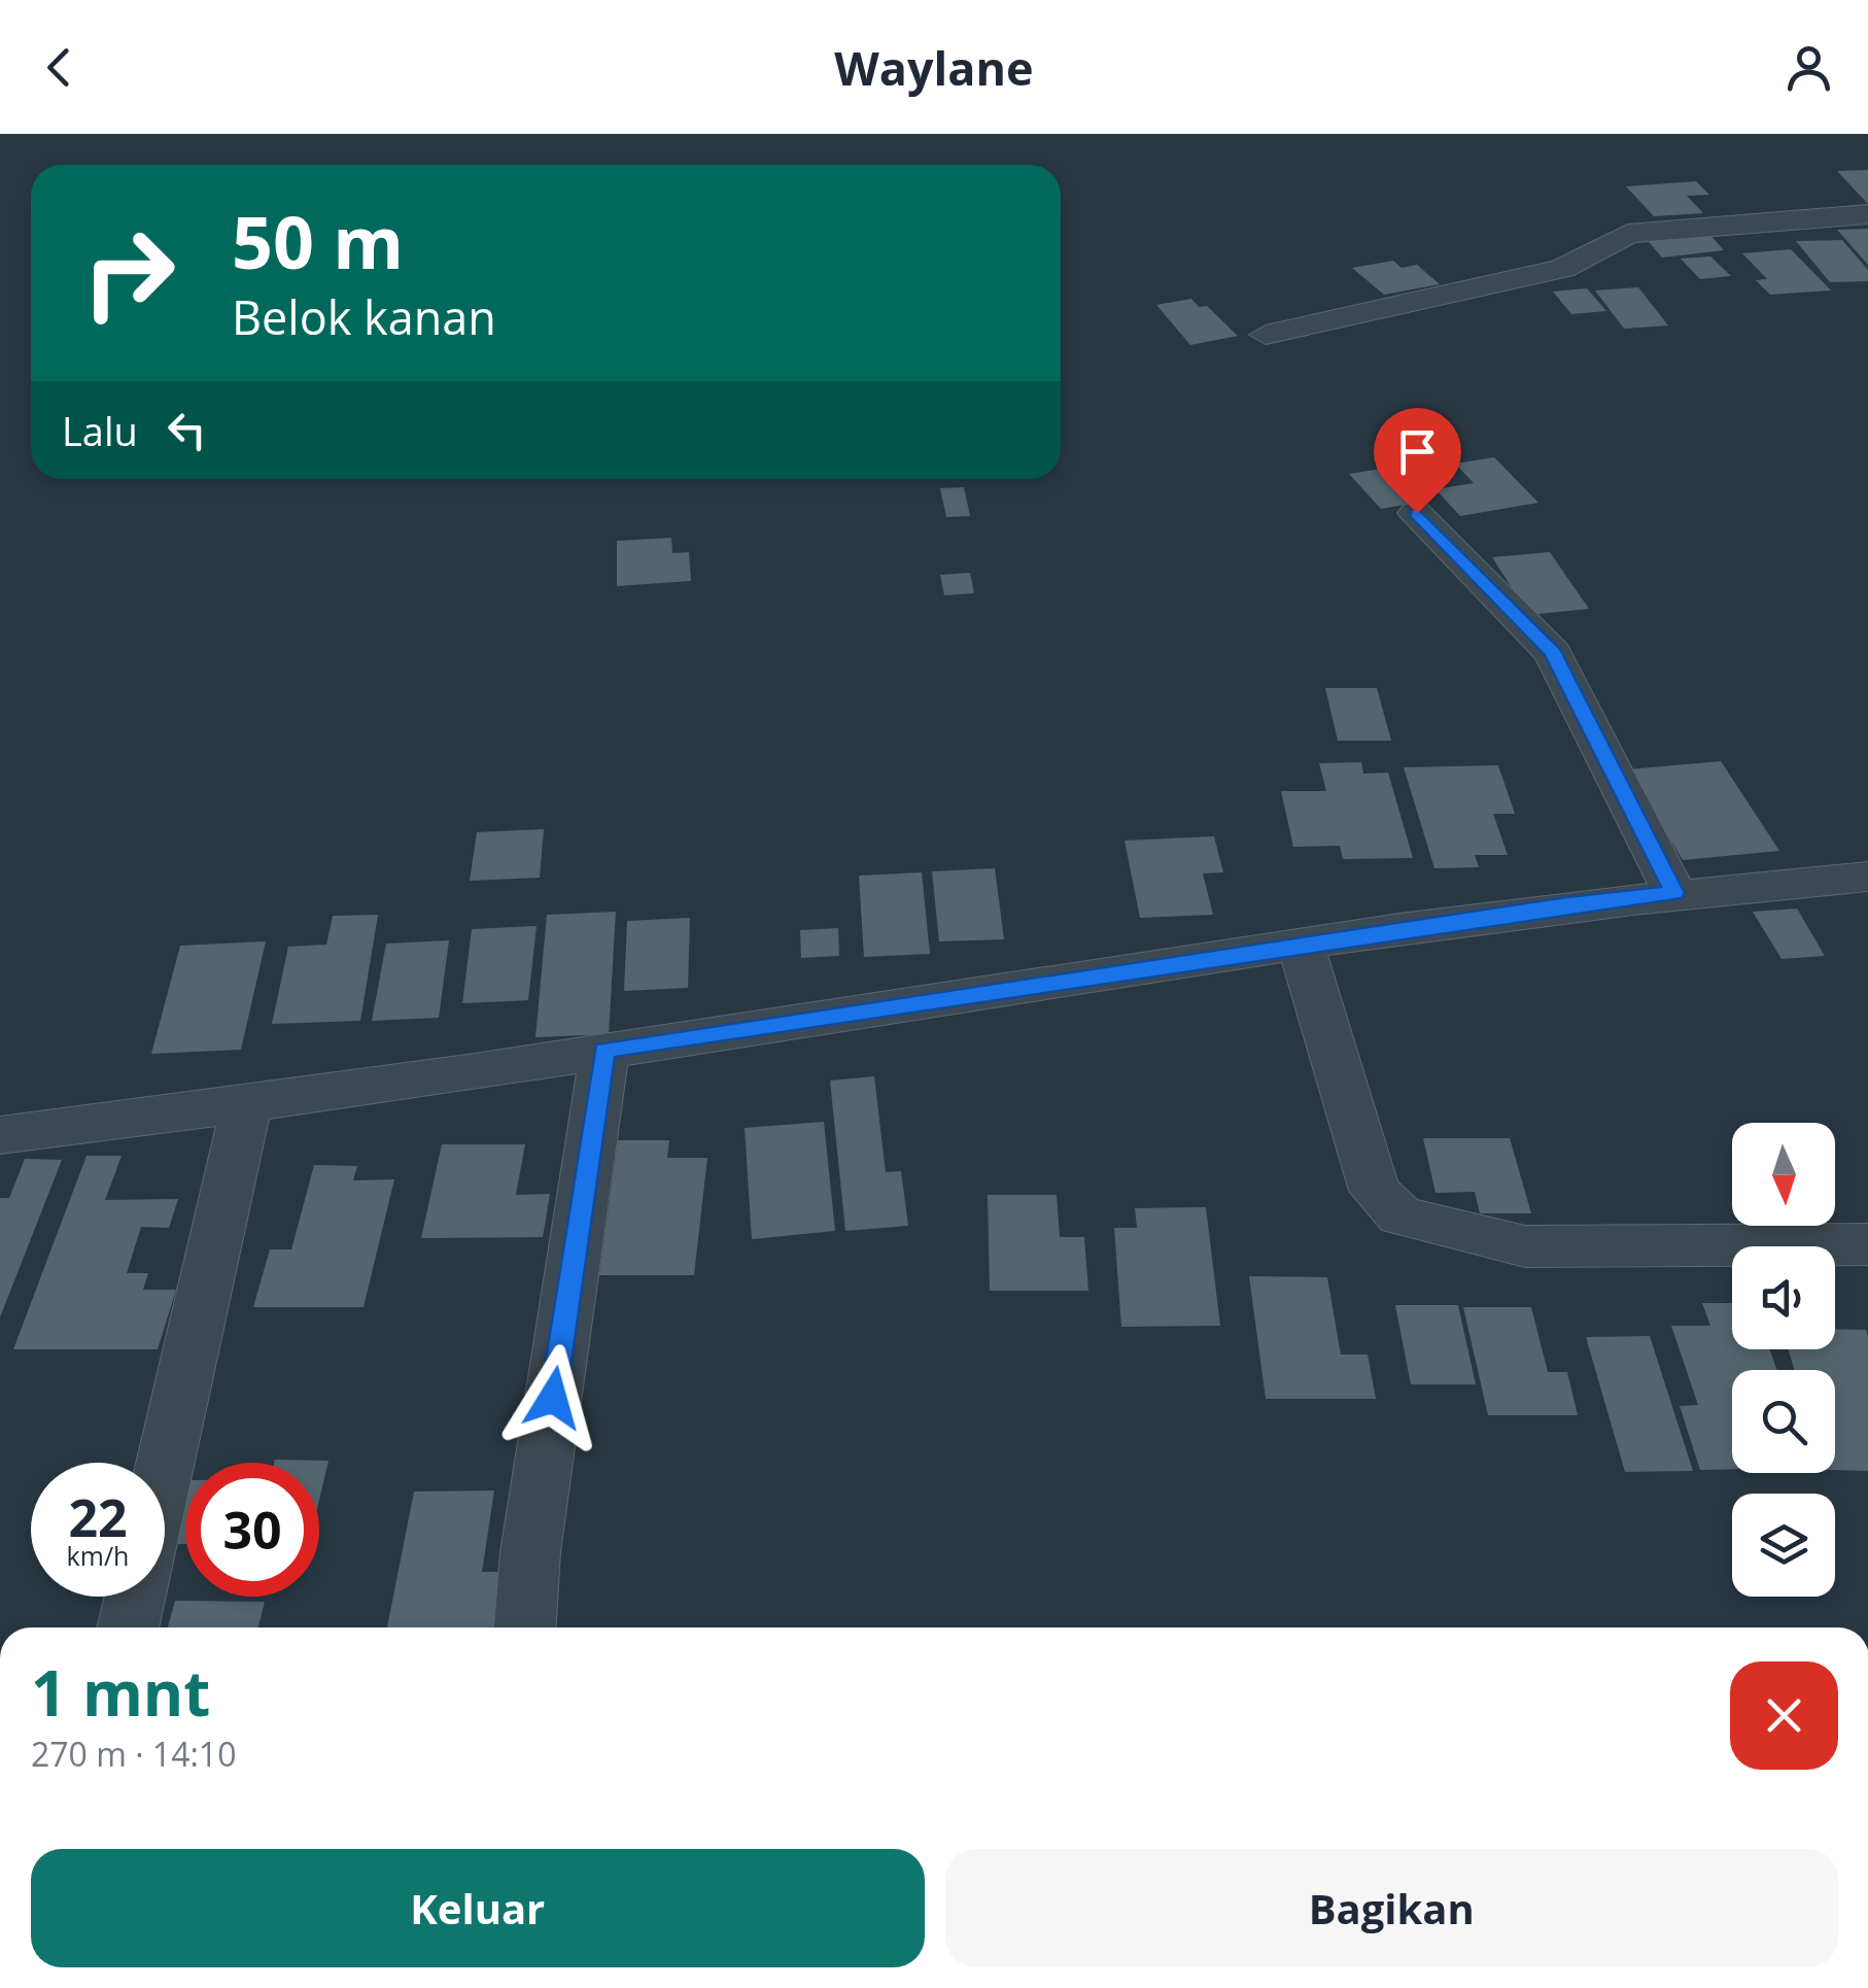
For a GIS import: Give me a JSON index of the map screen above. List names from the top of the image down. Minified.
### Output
{"north":"bottom","page":{"header":"Waylane","turn":["50 m","Belok kanan"],"then":"Lalu","speed":"22 km/h","limit":"30","heading":["1 mnt","270 m · 14:10"],"buttons":["Keluar","Bagikan"]}}
